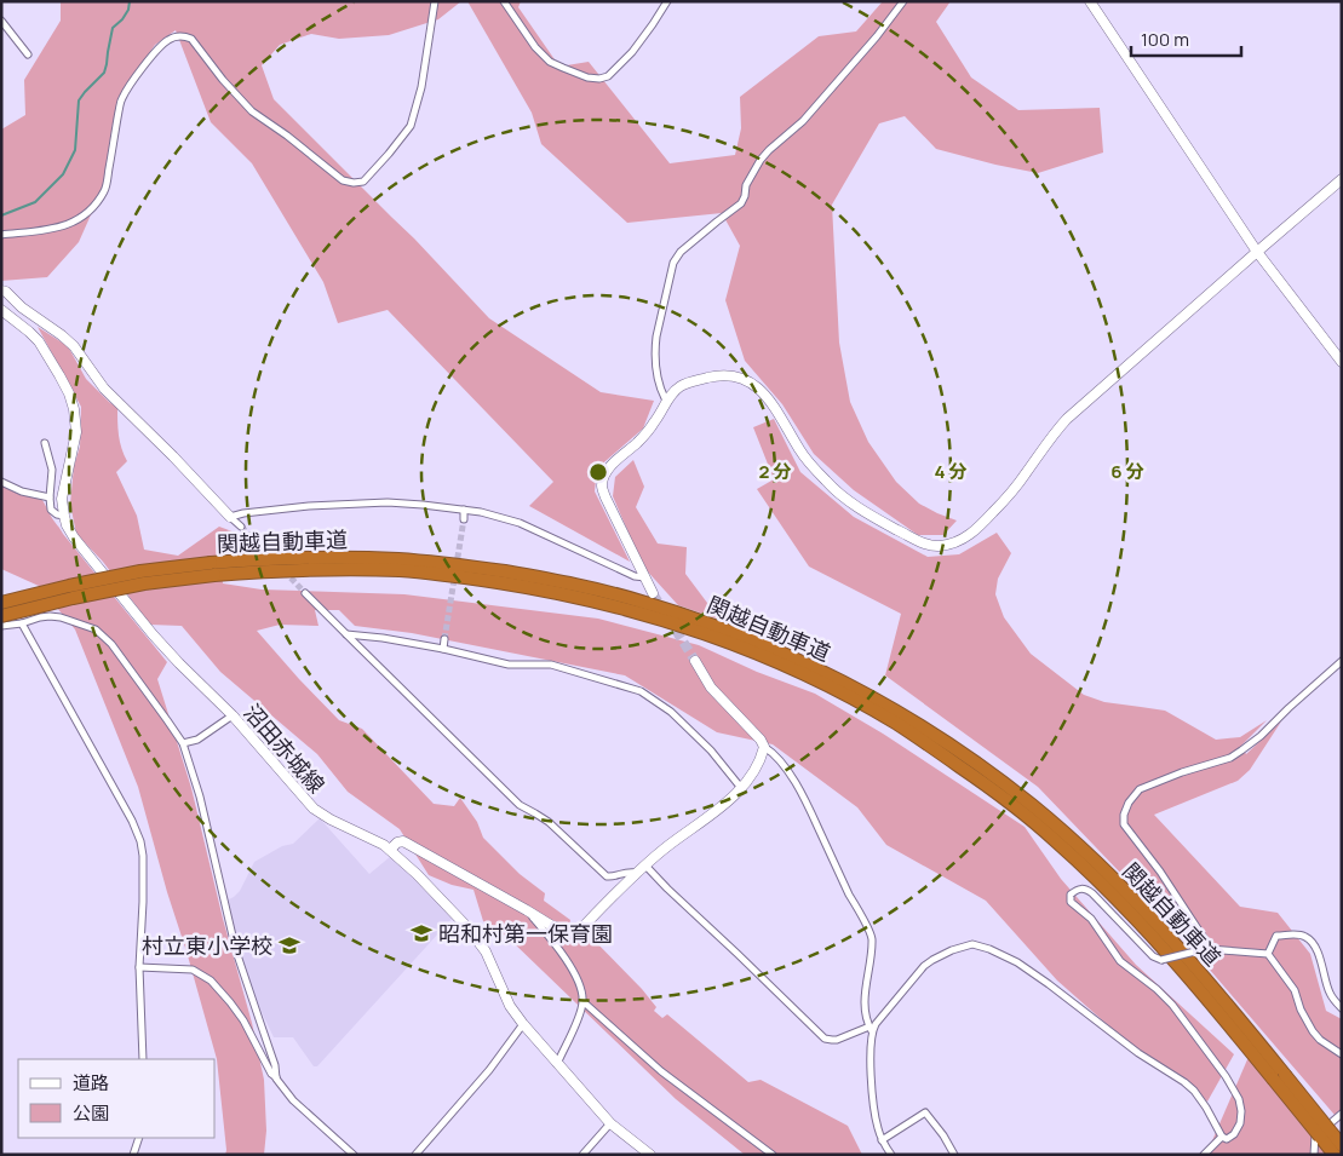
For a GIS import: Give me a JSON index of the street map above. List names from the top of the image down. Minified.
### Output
{"streets":{"highway":["関越自動車道"],"street":["沼田赤城線"]},"places":{"school or university":["昭和村第一保育園","村立東小学校"]},"legend":["道路","公園"],"scale_bar":"100 m","rings":["2 分","4 分","6 分"]}
